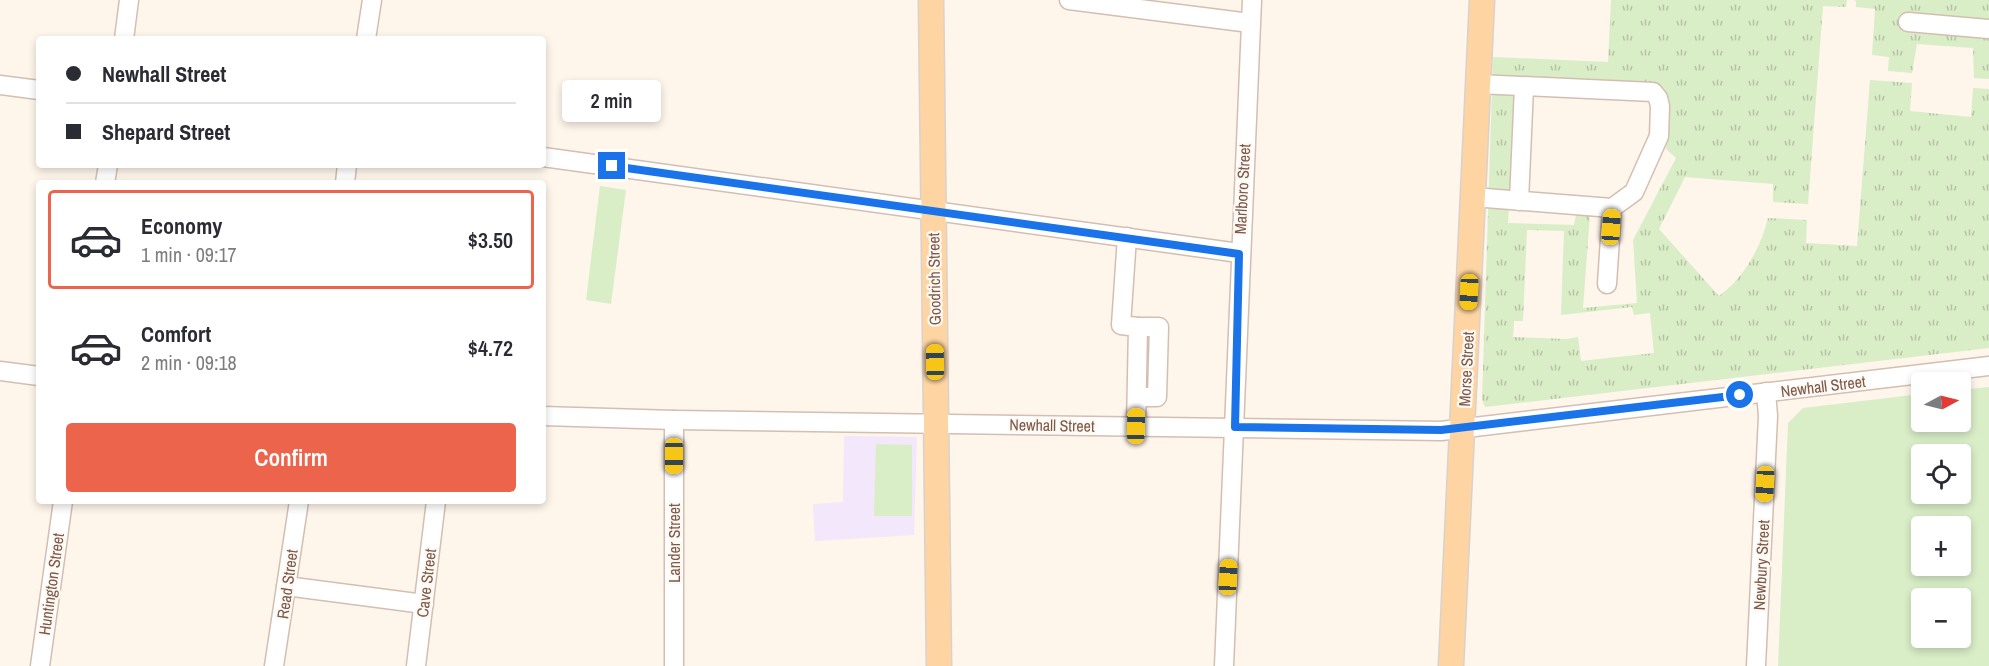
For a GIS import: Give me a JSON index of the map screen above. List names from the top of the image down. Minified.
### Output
{"streets":{"main road":["Goodrich Street","Morse Street"],"street":["Marlboro Street","Newhall Street","Lander Street","Newbury Street","Cave Street","Huntington Street","Read Street"]},"crossings":[["Marlboro Street","Newhall Street"],["Goodrich Street","Newhall Street"],["Morse Street","Newhall Street"],["Newhall Street","Lander Street"],["Newhall Street","Newbury Street"]],"north":"right","page":{"banner":["Newhall Street","Shepard Street"],"bubble":"2 min","list":[{"name":"Economy","note":"1 min · 09:17","value":"$3.50"},{"name":"Comfort","note":"2 min · 09:18","value":"$4.72"}],"map_buttons":["+","−"],"buttons":"Confirm"}}
